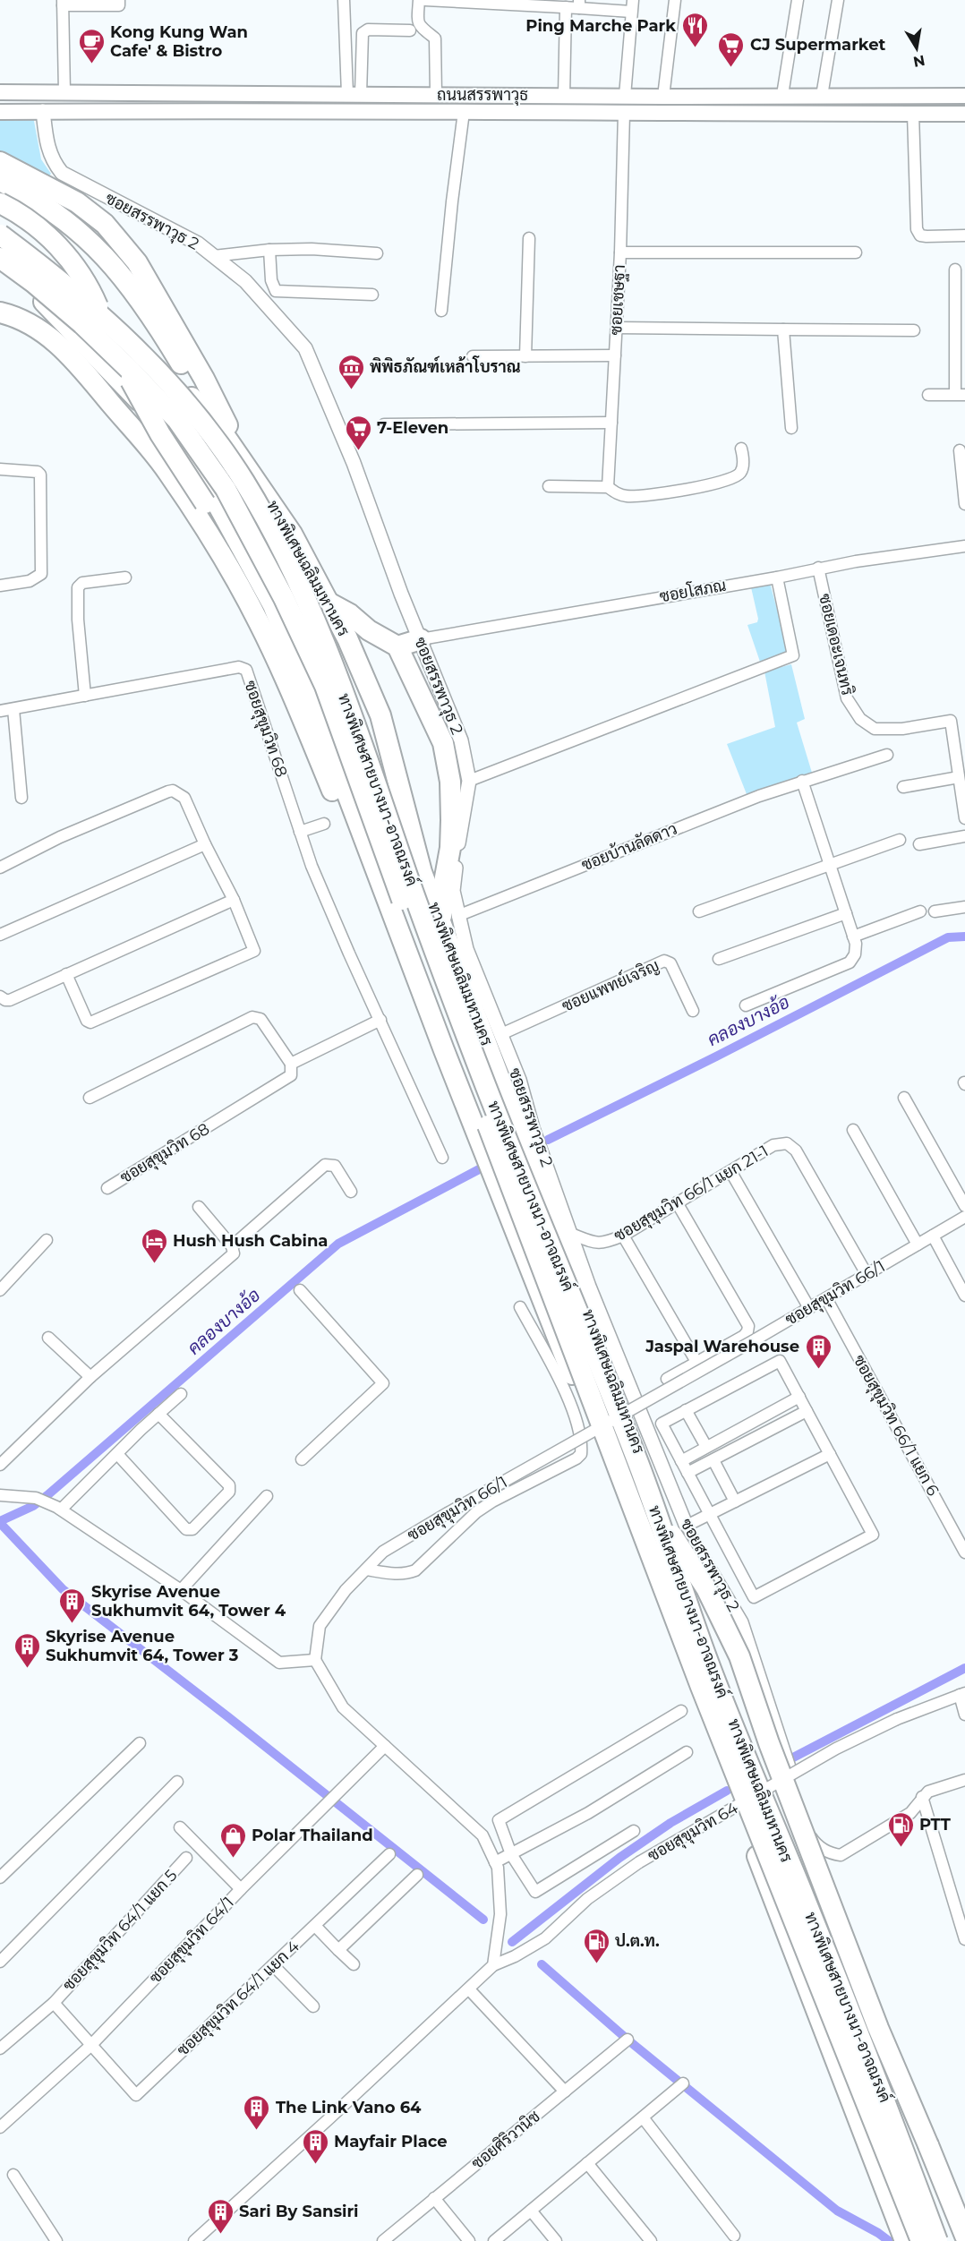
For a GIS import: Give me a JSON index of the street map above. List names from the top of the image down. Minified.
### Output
{"streets":{"highway":["ทางพิเศษเฉลิมมหานคร","ทางพิเศษสายบางนา-อาจณรงค์"],"main road":["ถนนสรรพาวุธ"],"street":["ซอยสรรพาวุธ 2","ซอยเชษฐา","ซอยโสภณ","ซอยเดอะเจนทริ","ซอยสุขุมวิท 68","ซอยบ้านลัดดาว","ซอยแพทย์เจริญ","ซอยสุขุมวิท 66/1 แยก 21-1","ซอยสุขุมวิท 66/1","ซอยสุขุมวิท 66/1 แยก 6","ซอยสุขุมวิท 64","ซอยสุขุมวิท 64/1 แยก 5","ซอยสุขุมวิท 64/1","ซอยสุขุมวิท 64/1 แยก 4","ซอยศิริวานิช"]},"crossings":[["ถนนสรรพาวุธ","ซอยสรรพาวุธ 2"],["ถนนสรรพาวุธ","ซอยเชษฐา"],["ซอยสรรพาวุธ 2","ซอยโสภณ"],["ซอยสรรพาวุธ 2","ซอยบ้านลัดดาว"],["ซอยสรรพาวุธ 2","ซอยแพทย์เจริญ"],["ซอยสรรพาวุธ 2","ซอยสุขุมวิท 66/1 แยก 21-1"],["ซอยโสภณ","ซอยเดอะเจนทริ"],["ซอยสุขุมวิท 66/1 แยก 21-1","ซอยสุขุมวิท 66/1"],["ซอยสุขุมวิท 66/1","ซอยสุขุมวิท 66/1 แยก 6"],["ซอยสุขุมวิท 64/1","ซอยสุขุมวิท 64/1 แยก 4"]],"water":["คลองบางอ้อ"],"places":{"restaurant":["Ping Marche Park"],"cafe":["Kong Kung Wan Cafe' & Bistro"],"supermarket":["CJ Supermarket","7-Eleven"],"museum":["พิพิธภัณฑ์เหล้าโบราณ"],"hotel":["Hush Hush Cabina"],"building":["Jaspal Warehouse","Skyrise Avenue Sukhumvit 64, Tower 4","Skyrise Avenue Sukhumvit 64, Tower 3","The Link Vano 64","Mayfair Place","Sari By Sansiri"],"fuel station":["PTT","ป.ต.ท."],"shop":["Polar Thailand"]},"north":"bottom"}
